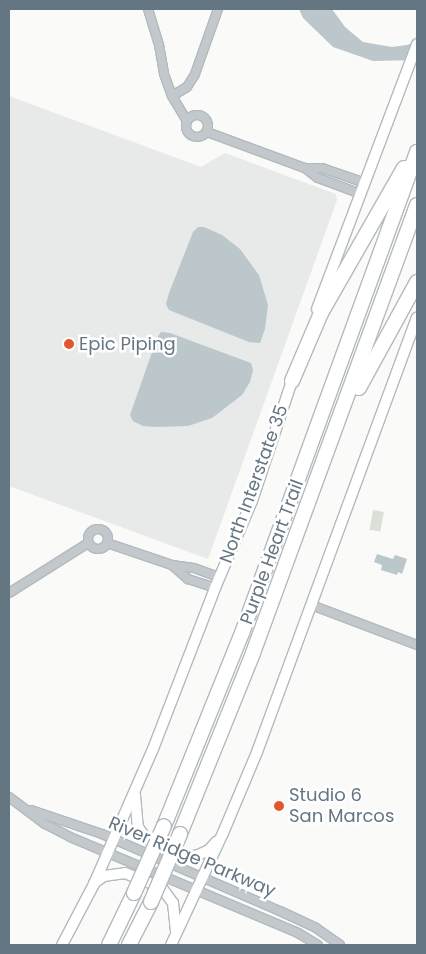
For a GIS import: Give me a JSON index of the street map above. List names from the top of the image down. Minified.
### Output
{"streets":{"highway":["Purple Heart Trail"],"main road":["North Interstate 35"],"street":["River Ridge Parkway"]},"crossings":[["North Interstate 35","River Ridge Parkway"]],"places":["Epic Piping","Studio 6 San Marcos"]}
